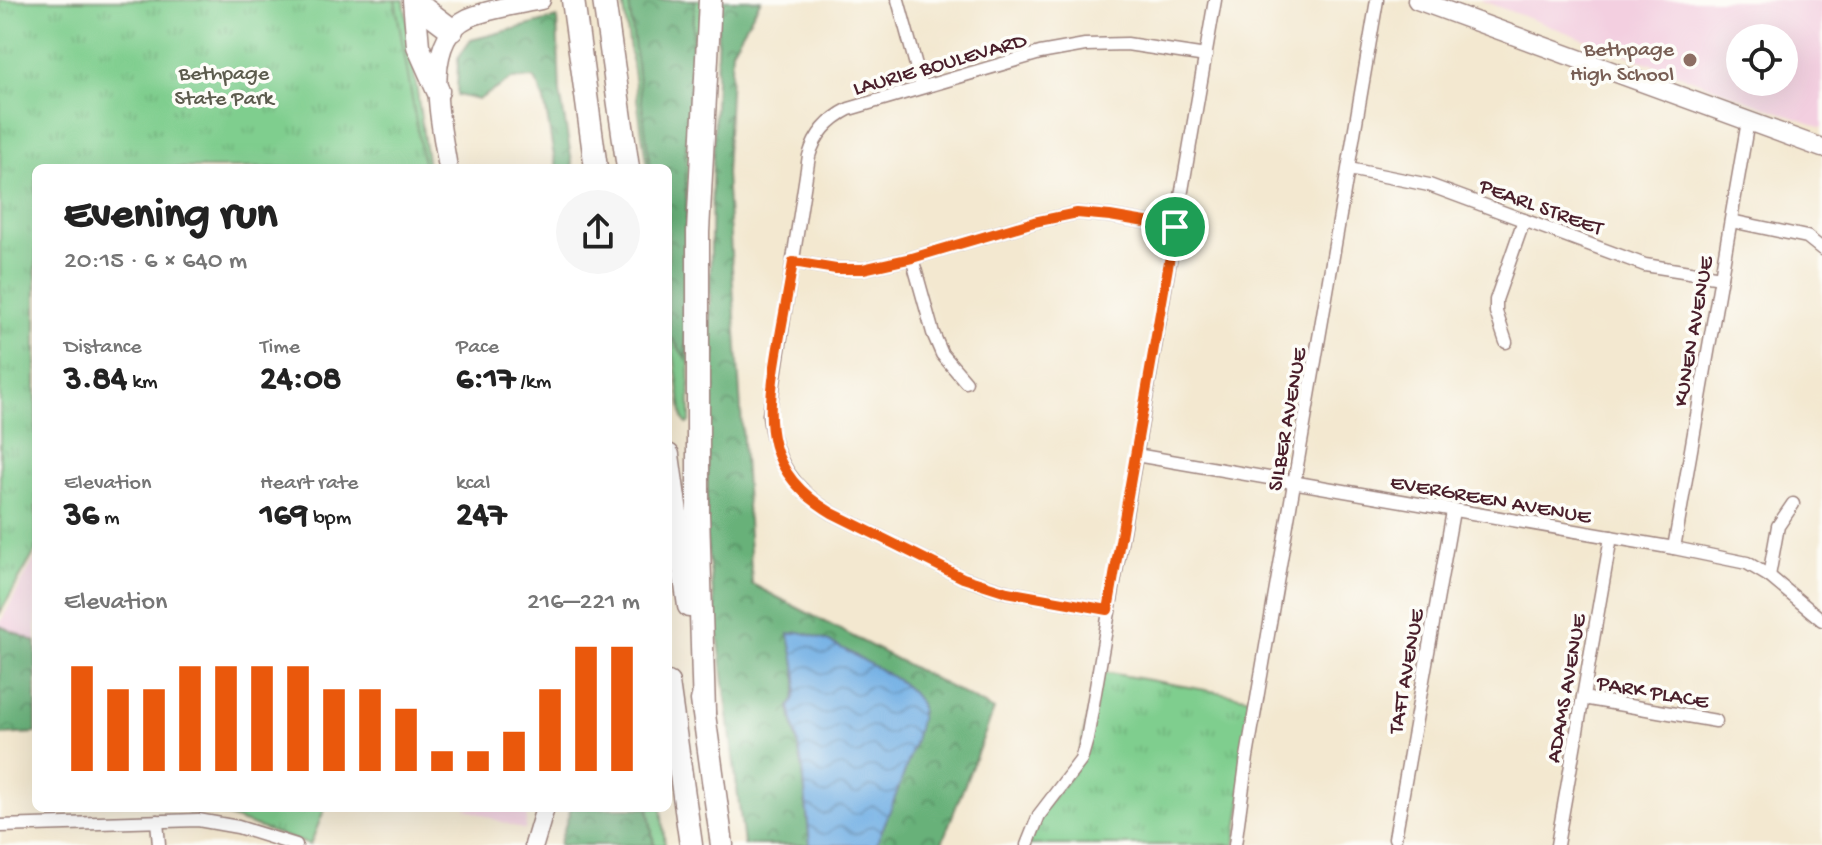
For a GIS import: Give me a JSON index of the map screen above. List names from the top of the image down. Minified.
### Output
{"streets":{"street":["LAURIE BOULEVARD","PEARL STREET","KUNEN AVENUE","SILBER AVENUE","EVERGREEN AVENUE","TAFT AVENUE","ADAMS AVENUE","PARK PLACE"]},"crossings":[["PEARL STREET","KUNEN AVENUE"],["PEARL STREET","SILBER AVENUE"],["KUNEN AVENUE","EVERGREEN AVENUE"],["SILBER AVENUE","EVERGREEN AVENUE"],["EVERGREEN AVENUE","TAFT AVENUE"],["EVERGREEN AVENUE","ADAMS AVENUE"],["ADAMS AVENUE","PARK PLACE"]],"parks":["Bethpage State Park"],"places":["Bethpage High School"],"page":{"heading":["Evening run","20:15 · 6 × 640 m"],"stats":[["Distance","3.84 km"],["Time","24:08"],["Pace","6:17 /km"],["Elevation","36 m"],["Heart rate","169 bpm"],["kcal","247"]],"chart":["Elevation","216–221 m"]}}
